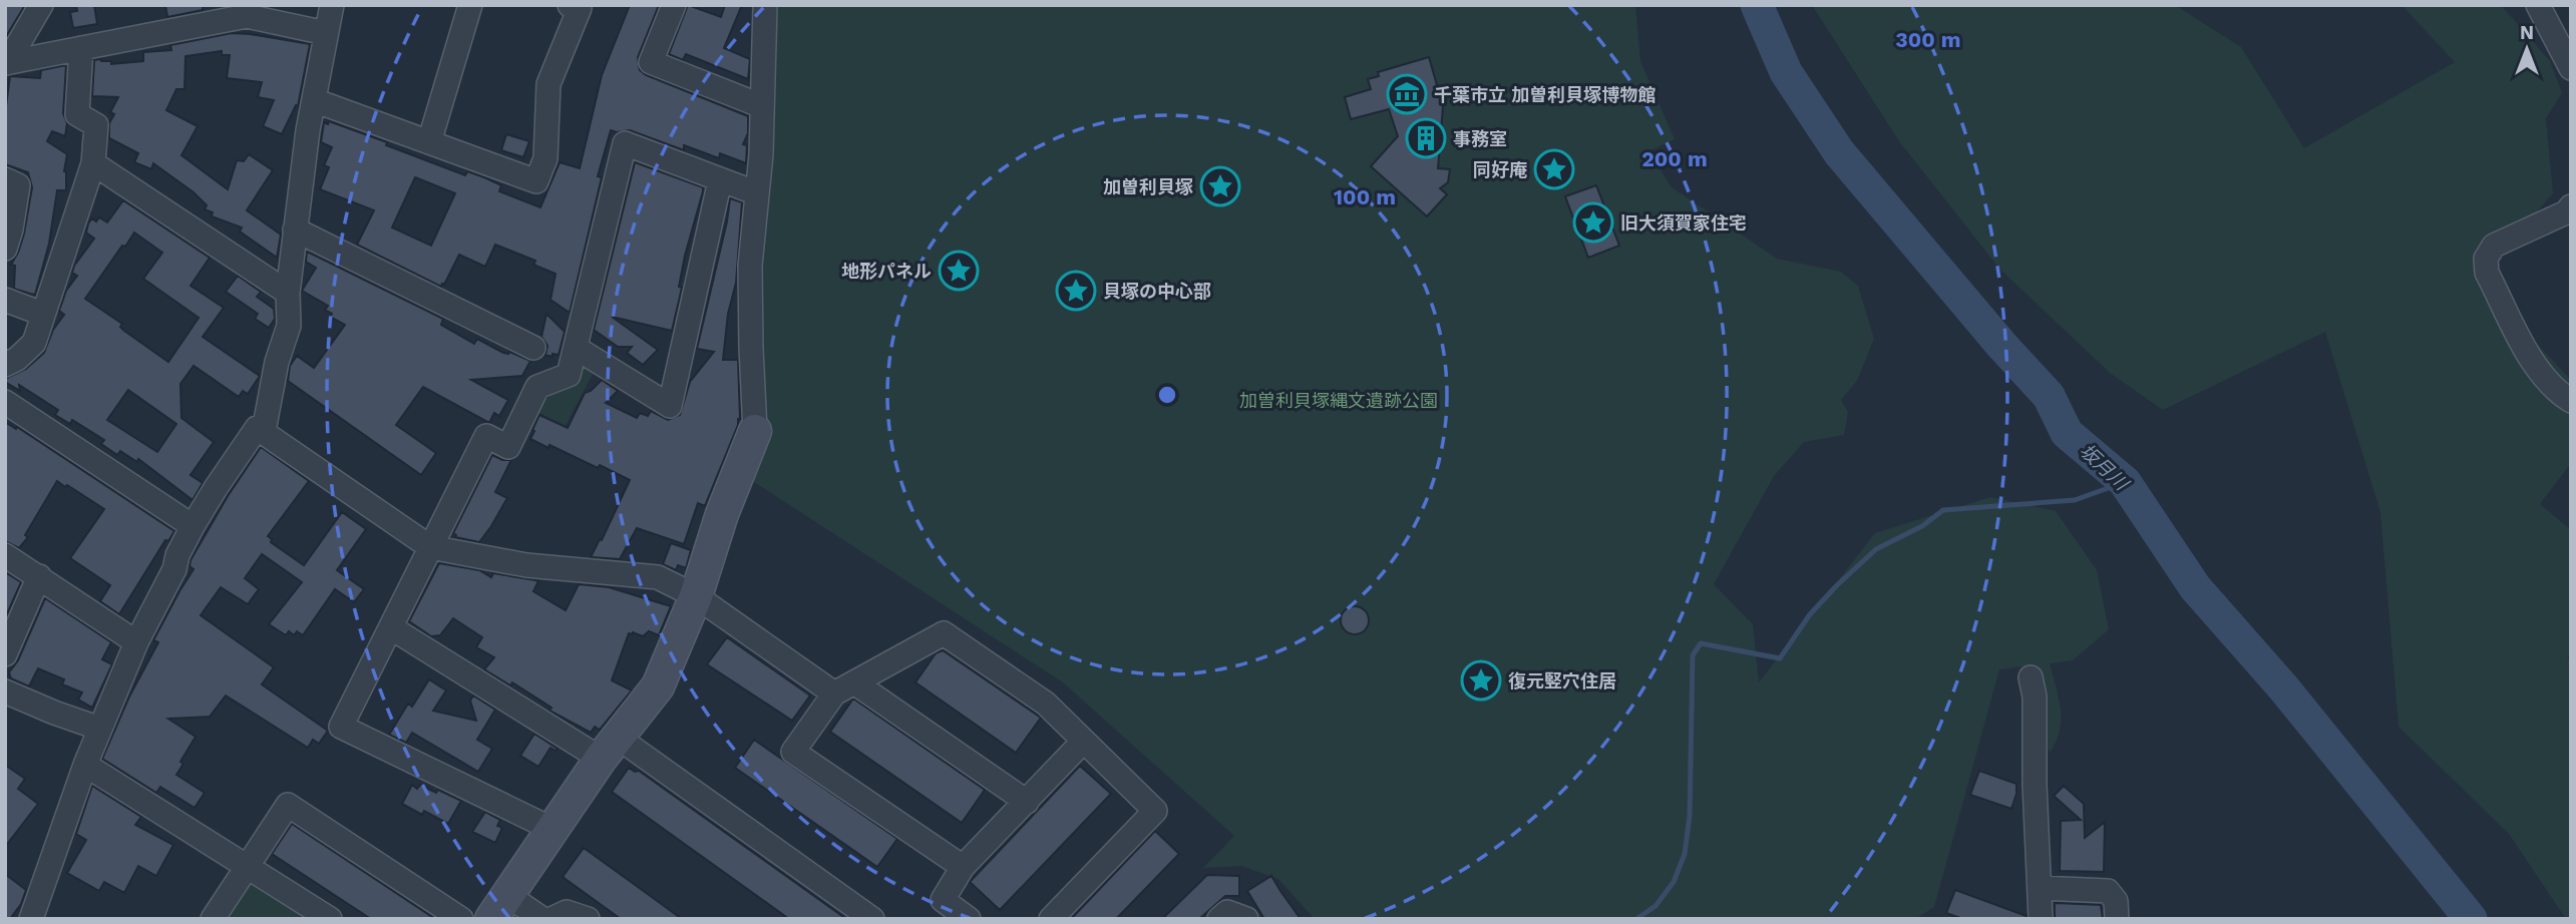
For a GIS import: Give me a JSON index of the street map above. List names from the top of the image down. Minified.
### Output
{"water":["坂月川"],"parks":["加曽利貝塚縄文遺跡公園"],"places":{"museum":["千葉市立 加曽利貝塚博物館"],"building":["事務室"],"place":["同好庵","加曽利貝塚","旧大須賀家住宅","地形パネル","貝塚の中心部","復元竪穴住居"]},"north":"top","rings":["300 m","200 m","100 m"]}
